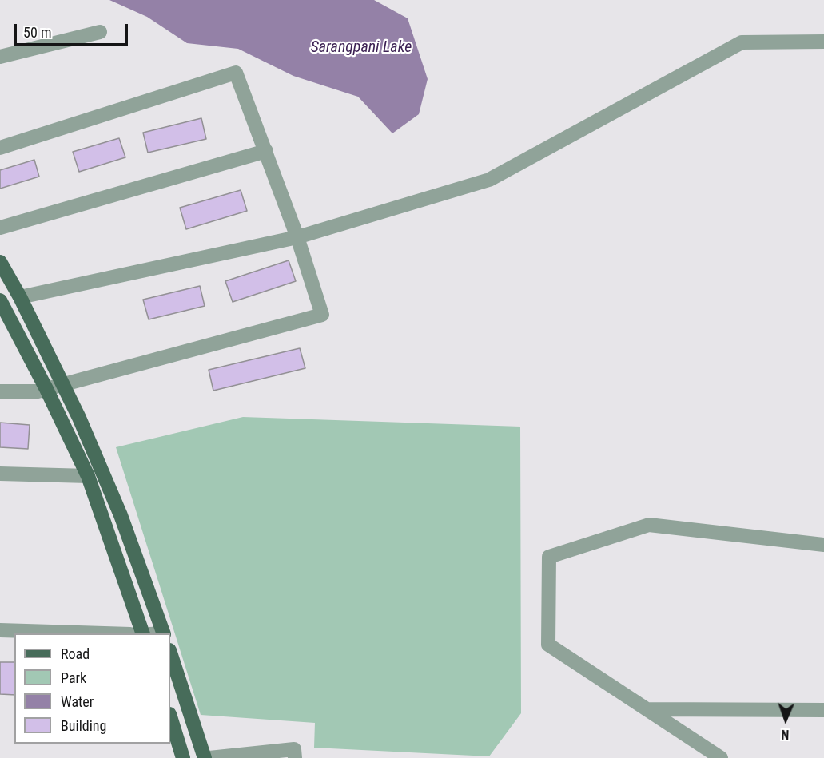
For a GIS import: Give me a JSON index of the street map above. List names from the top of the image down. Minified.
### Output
{"water":["Sarangpani Lake"],"legend":["Road","Park","Water","Building"],"scale_bar":"50 m","north":"bottom"}
